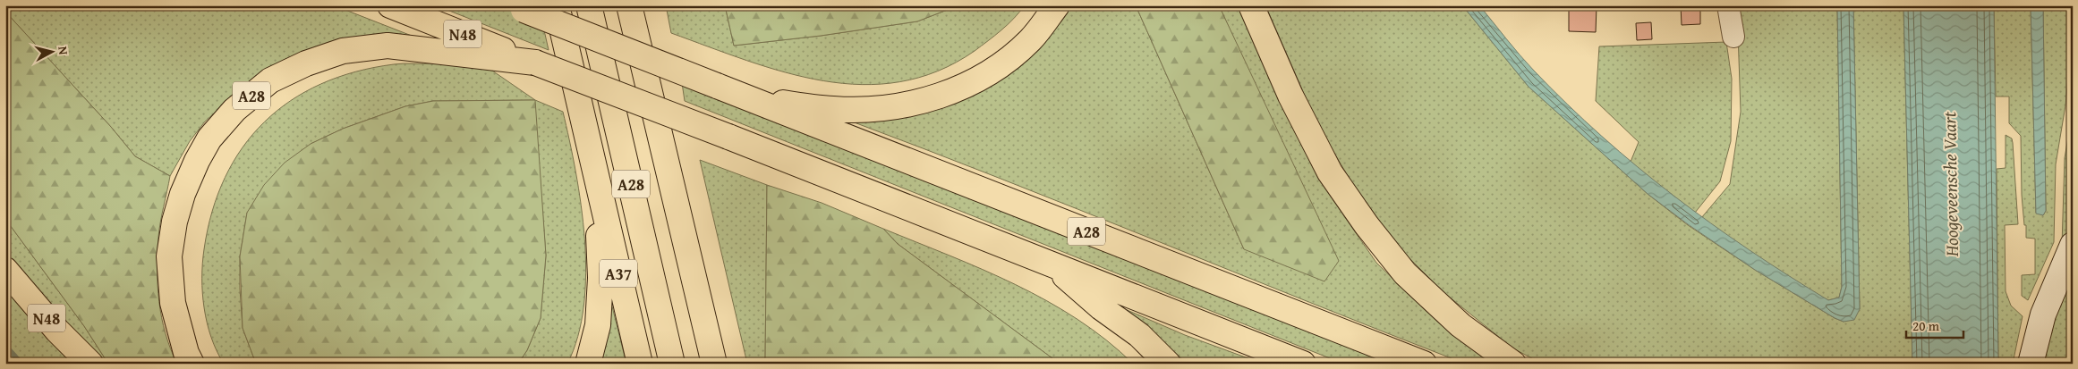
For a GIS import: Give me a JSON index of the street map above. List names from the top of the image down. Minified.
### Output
{"streets":{"highway":["N48","A28","A37"]},"crossings":[["N48","A28"],["A28","A37"]],"water":["Hoogeveensche Vaart"],"scale_bar":"20 m","north":"right"}
